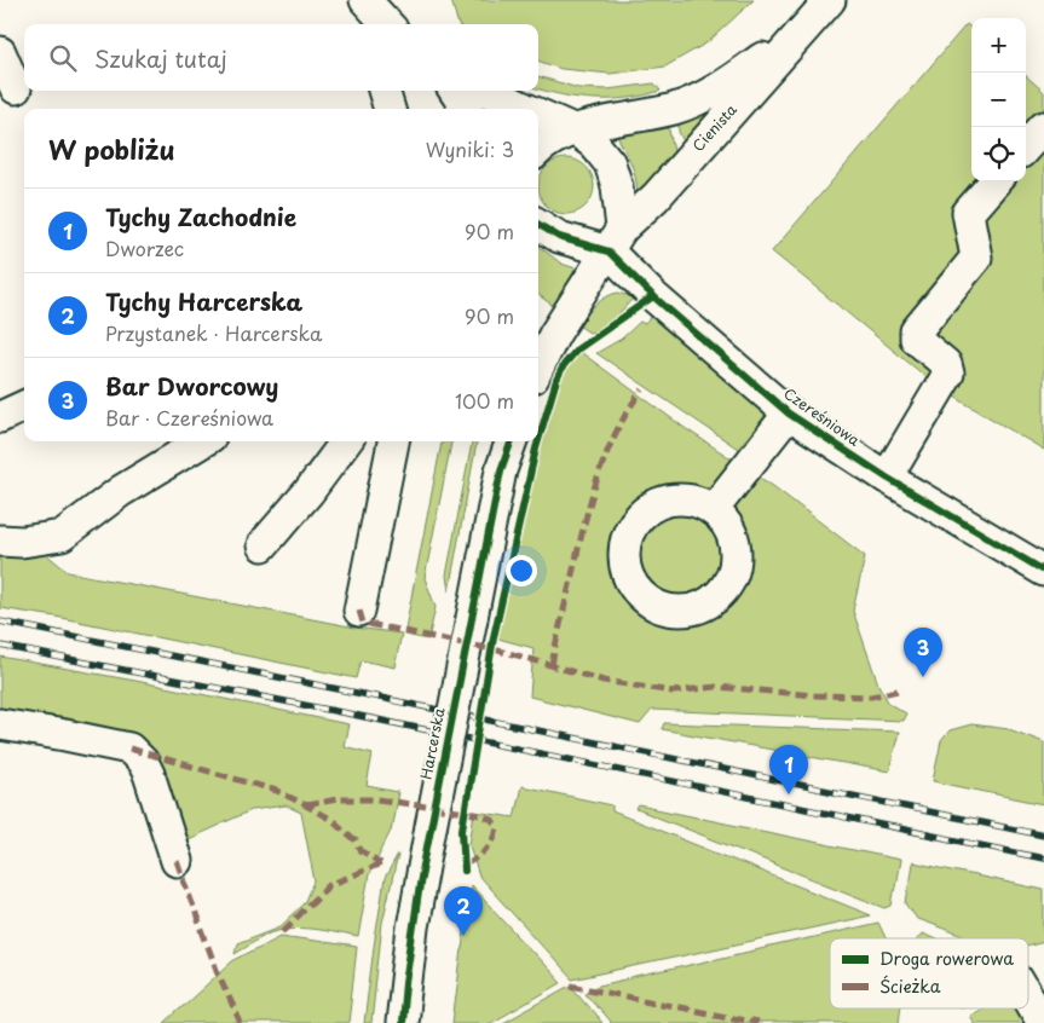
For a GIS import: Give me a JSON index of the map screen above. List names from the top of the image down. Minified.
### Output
{"streets":{"street":["Cienista","Czereśniowa","Harcerska"]},"crossings":[["Cienista","Czereśniowa"]],"legend":["Droga rowerowa","Ścieżka"],"page":{"map_buttons":["+","−"],"search":"Szukaj tutaj","heading":["W pobliżu","Wyniki: 3"],"list":[{"mark":"1","name":"Tychy Zachodnie","note":"Dworzec","value":"90 m"},{"mark":"2","name":"Tychy Harcerska","note":"Przystanek · Harcerska","value":"90 m"},{"mark":"3","name":"Bar Dworcowy","note":"Bar · Czereśniowa","value":"100 m"}],"pins":["3","1","2"]}}
